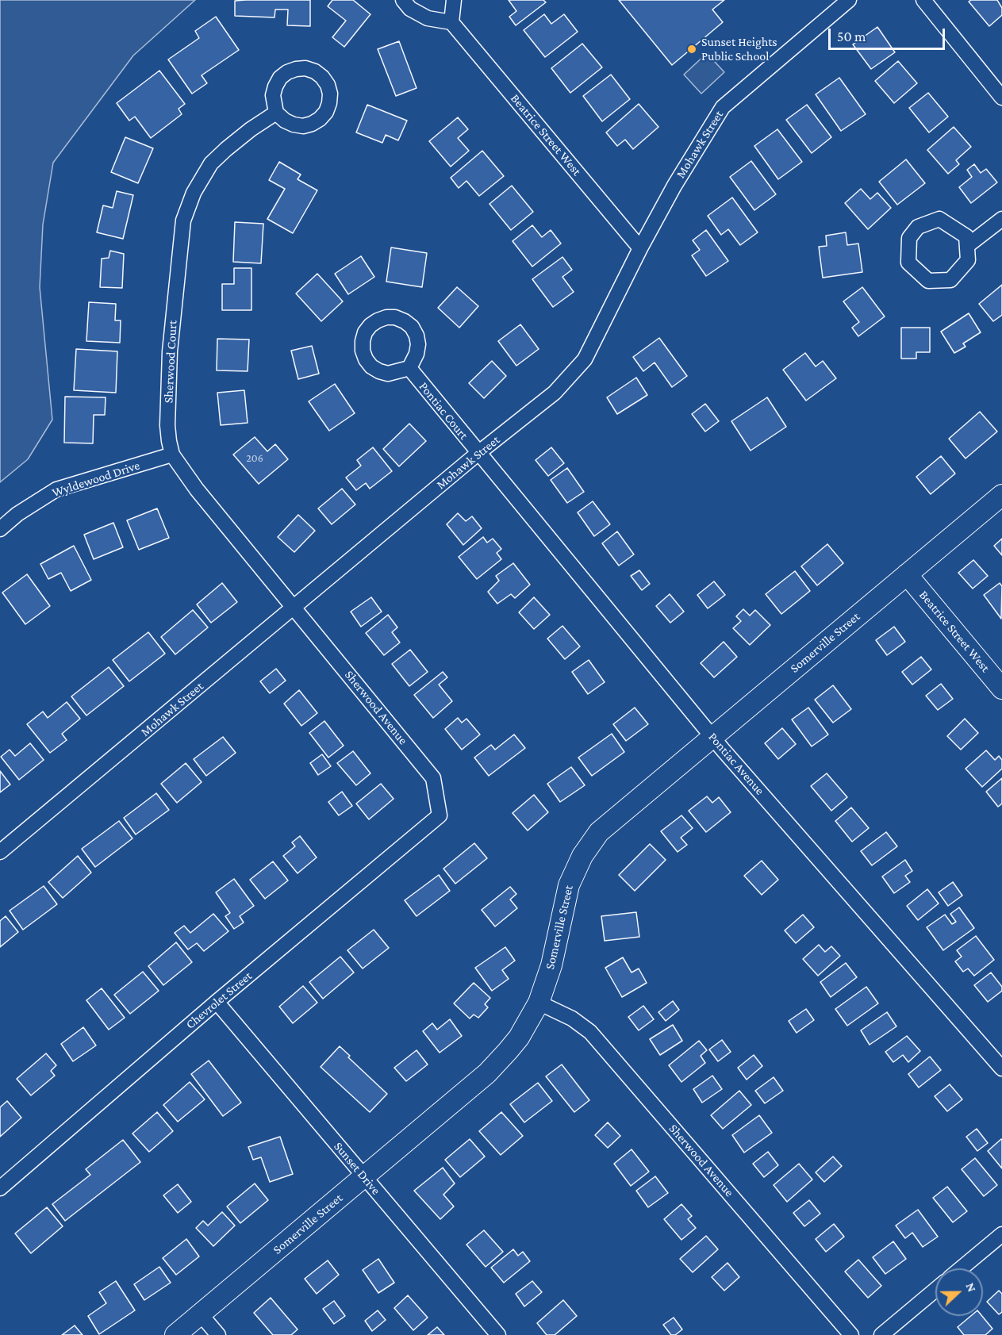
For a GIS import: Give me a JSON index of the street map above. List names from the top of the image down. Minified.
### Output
{"streets":{"street":["Beatrice Street West","Mohawk Street","Sherwood Court","Pontiac Court","Wyldewood Drive","Somerville Street","Sherwood Avenue","Pontiac Avenue","Chevrolet Street","Sunset Drive"]},"crossings":[["Beatrice Street West","Mohawk Street"],["Beatrice Street West","Somerville Street"],["Mohawk Street","Sherwood Court"],["Mohawk Street","Pontiac Court"],["Mohawk Street","Sherwood Avenue"],["Mohawk Street","Pontiac Avenue"],["Sherwood Court","Wyldewood Drive"],["Sherwood Court","Sherwood Avenue"],["Pontiac Court","Pontiac Avenue"],["Somerville Street","Sherwood Avenue"],["Somerville Street","Pontiac Avenue"],["Somerville Street","Sunset Drive"],["Sherwood Avenue","Chevrolet Street"],["Chevrolet Street","Sunset Drive"]],"places":["Sunset Heights Public School"],"house_numbers":["206"],"scale_bar":"50 m","north":"right"}
